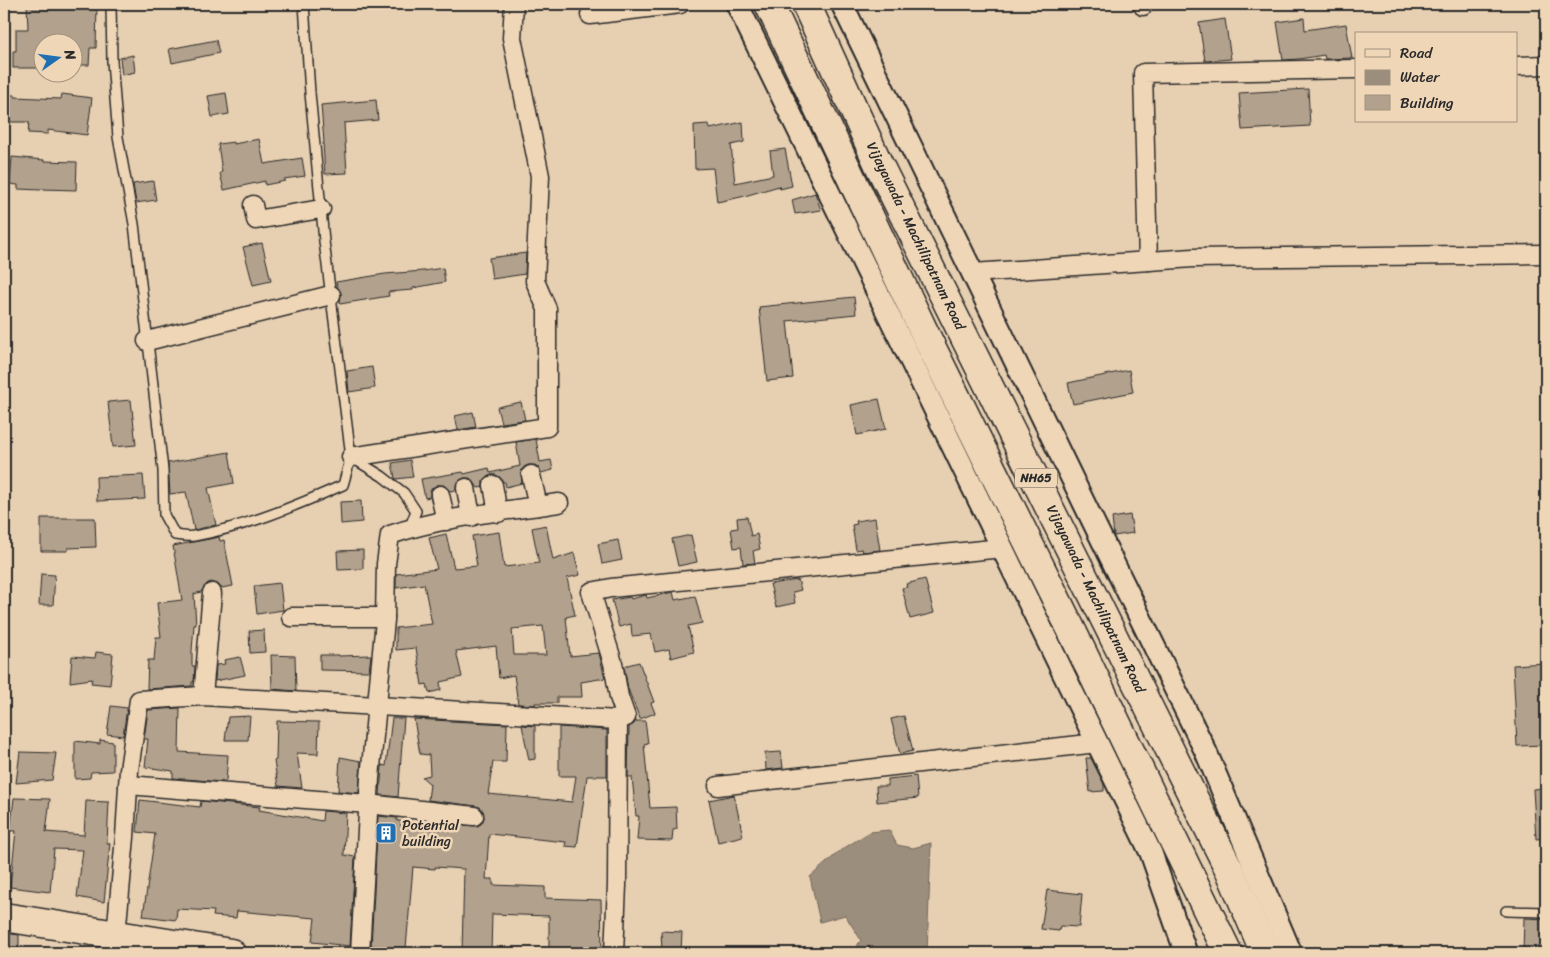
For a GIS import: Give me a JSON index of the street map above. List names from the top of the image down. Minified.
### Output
{"streets":{"main road":["Vijayawada - Machilipatnam Road","NH65"]},"places":{"building":["Potential building"]},"legend":["Road","Water","Building"],"north":"right"}
